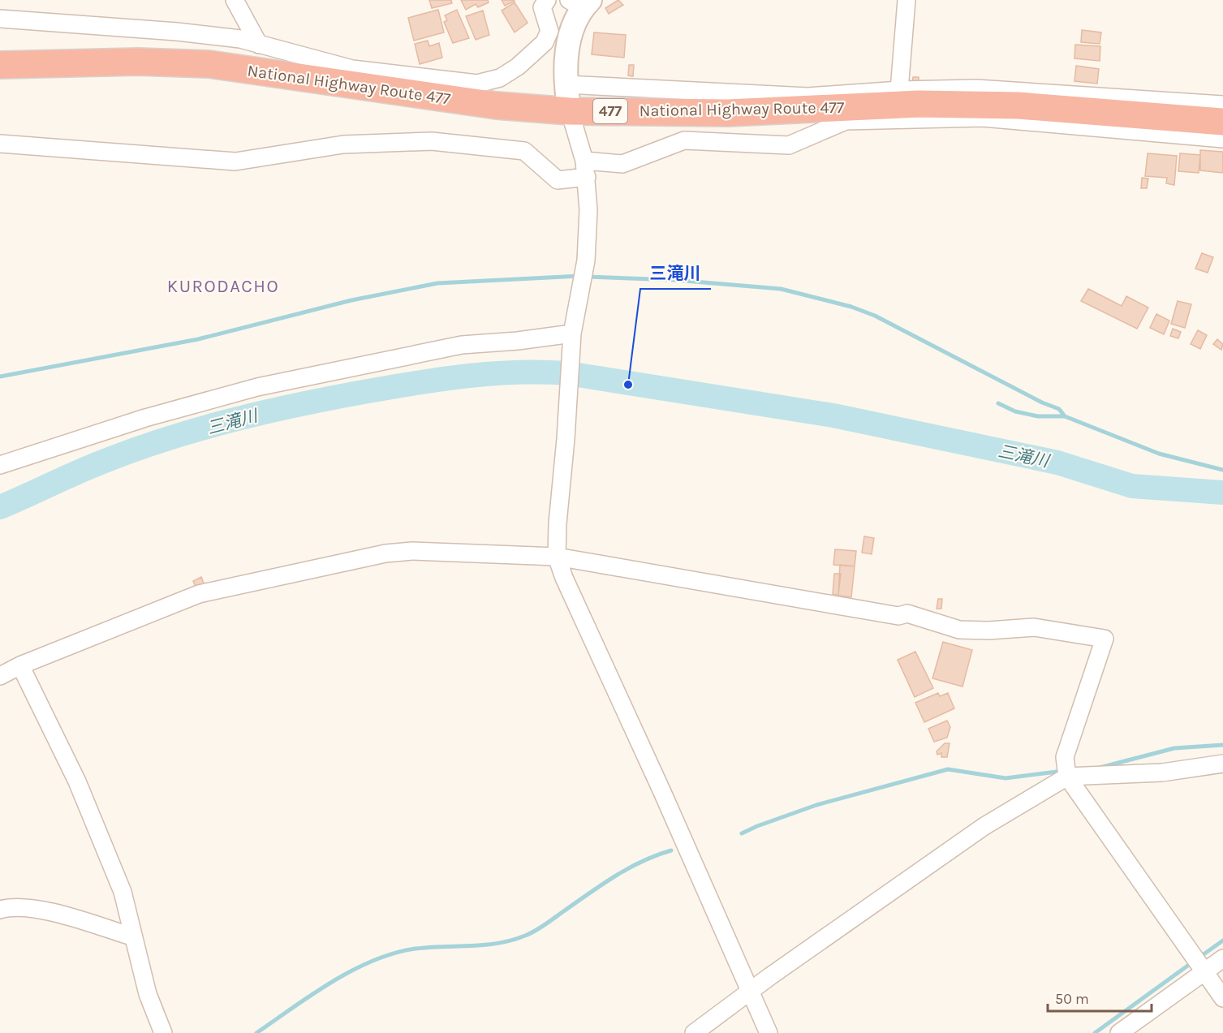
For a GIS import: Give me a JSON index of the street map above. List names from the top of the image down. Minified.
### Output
{"streets":{"highway":["National Highway Route 477","477"]},"districts":["KURODACHO"],"water":["三滝川"],"places":["三滝川"],"scale_bar":"50 m"}
